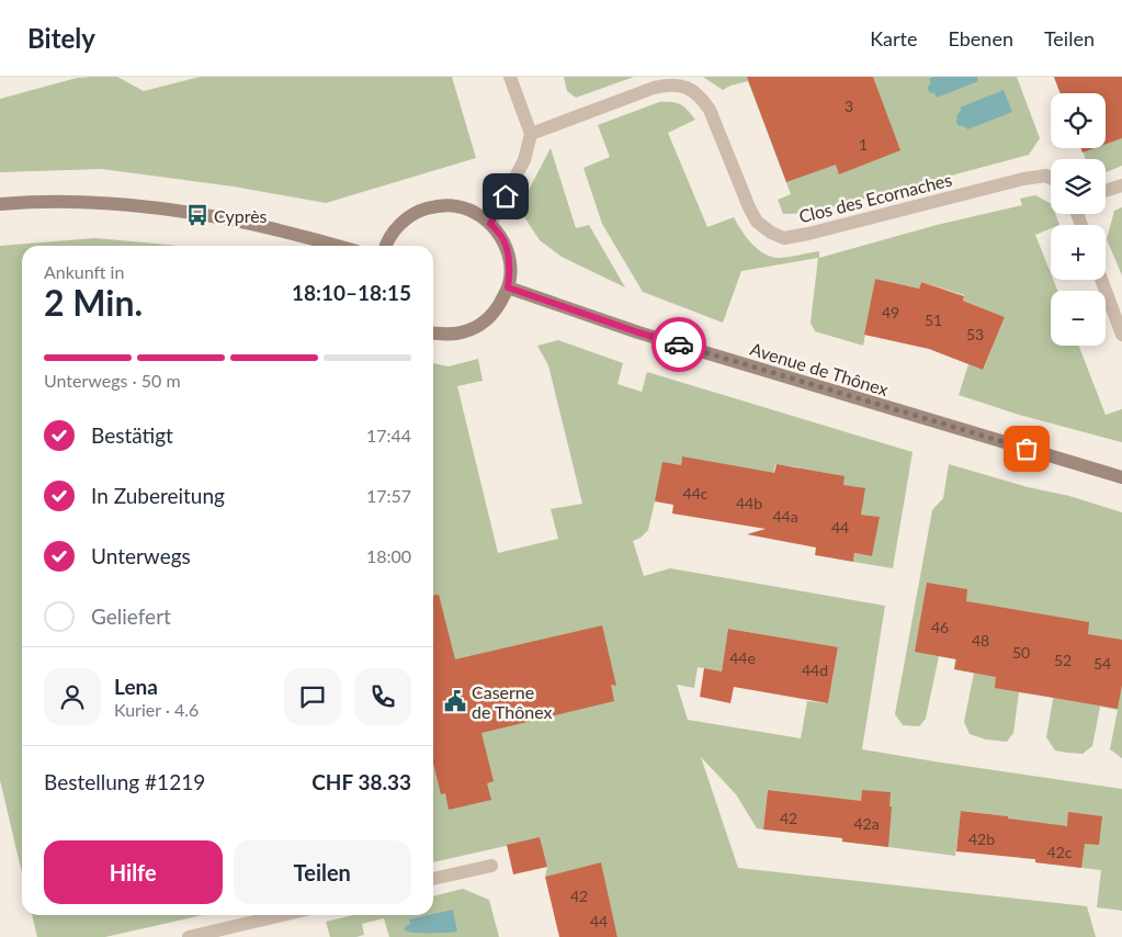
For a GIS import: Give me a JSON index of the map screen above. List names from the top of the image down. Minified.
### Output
{"streets":{"main road":["Avenue de Thônex"],"street":["Clos des Ecornaches"]},"places":{"bus stop":["Cyprès"],"public building":["Caserne de Thônex"]},"house_numbers":["3","1","49","51","53","44c","44b","44a","44","46","48","50","44e","52","54","44d","42","42a","42b","42c","42","44"],"page":{"header":"Bitely","nav":["Karte","Ebenen","Teilen"],"map_buttons":["+","−"],"heading":["2 Min.","Ankunft in","18:10–18:15"],"panel":["Lena","Kurier · 4.6","Bestellung #1219","CHF 38.33"],"bar":"Unterwegs · 50 m","list":[["Bestätigt","17:44"],["In Zubereitung","17:57"],["Unterwegs","18:00"],"Geliefert"],"buttons":["Hilfe","Teilen"]}}
